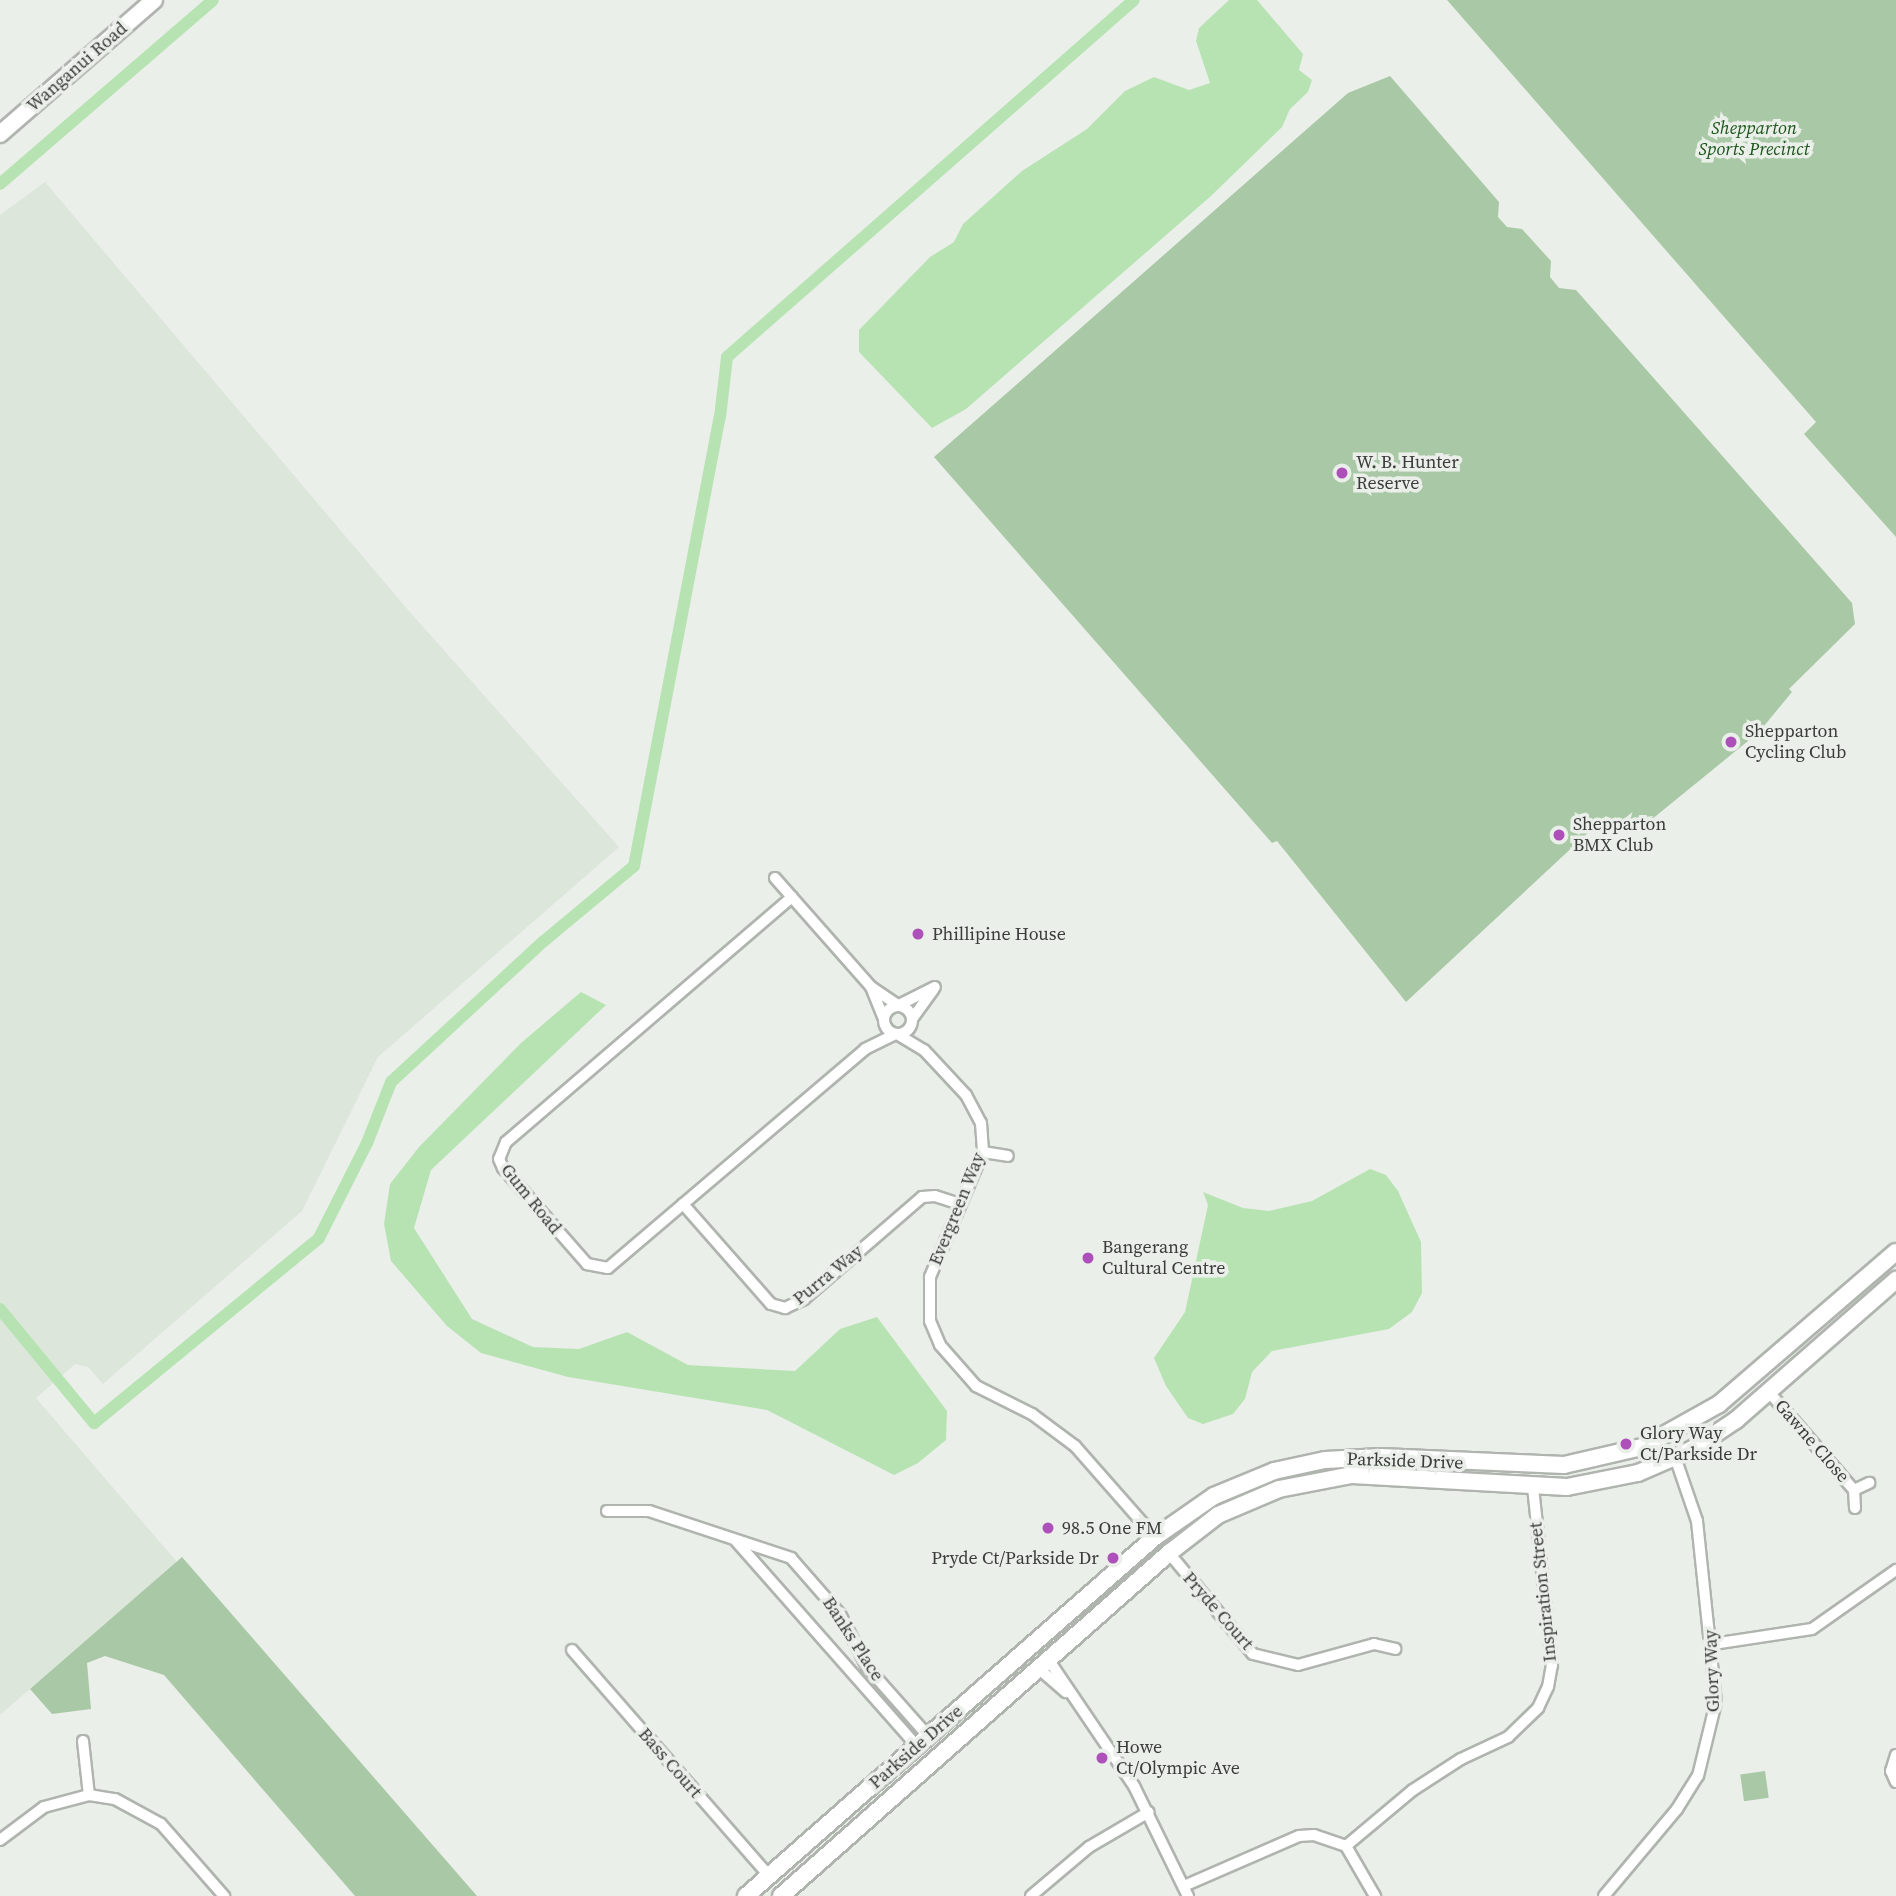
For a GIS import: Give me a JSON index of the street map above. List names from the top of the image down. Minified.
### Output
{"streets":{"street":["Wanganui Road","Gum Road","Evergreen Way","Purra Way","Gawne Close","Parkside Drive","Inspiration Street","Pryde Court","Banks Place","Glory Way","Bass Court"]},"crossings":[["Gum Road","Evergreen Way"],["Gum Road","Purra Way"],["Evergreen Way","Purra Way"],["Evergreen Way","Parkside Drive"],["Gawne Close","Parkside Drive"],["Parkside Drive","Inspiration Street"],["Parkside Drive","Pryde Court"],["Parkside Drive","Banks Place"],["Parkside Drive","Glory Way"],["Parkside Drive","Bass Court"]],"parks":["Shepparton Sports Precinct"],"places":["W. B. Hunter Reserve","Shepparton Cycling Club","Shepparton BMX Club","Phillipine House","Bangerang Cultural Centre","Glory Way Ct/Parkside Dr","98.5 One FM","Pryde Ct/Parkside Dr","Howe Ct/Olympic Ave"]}
